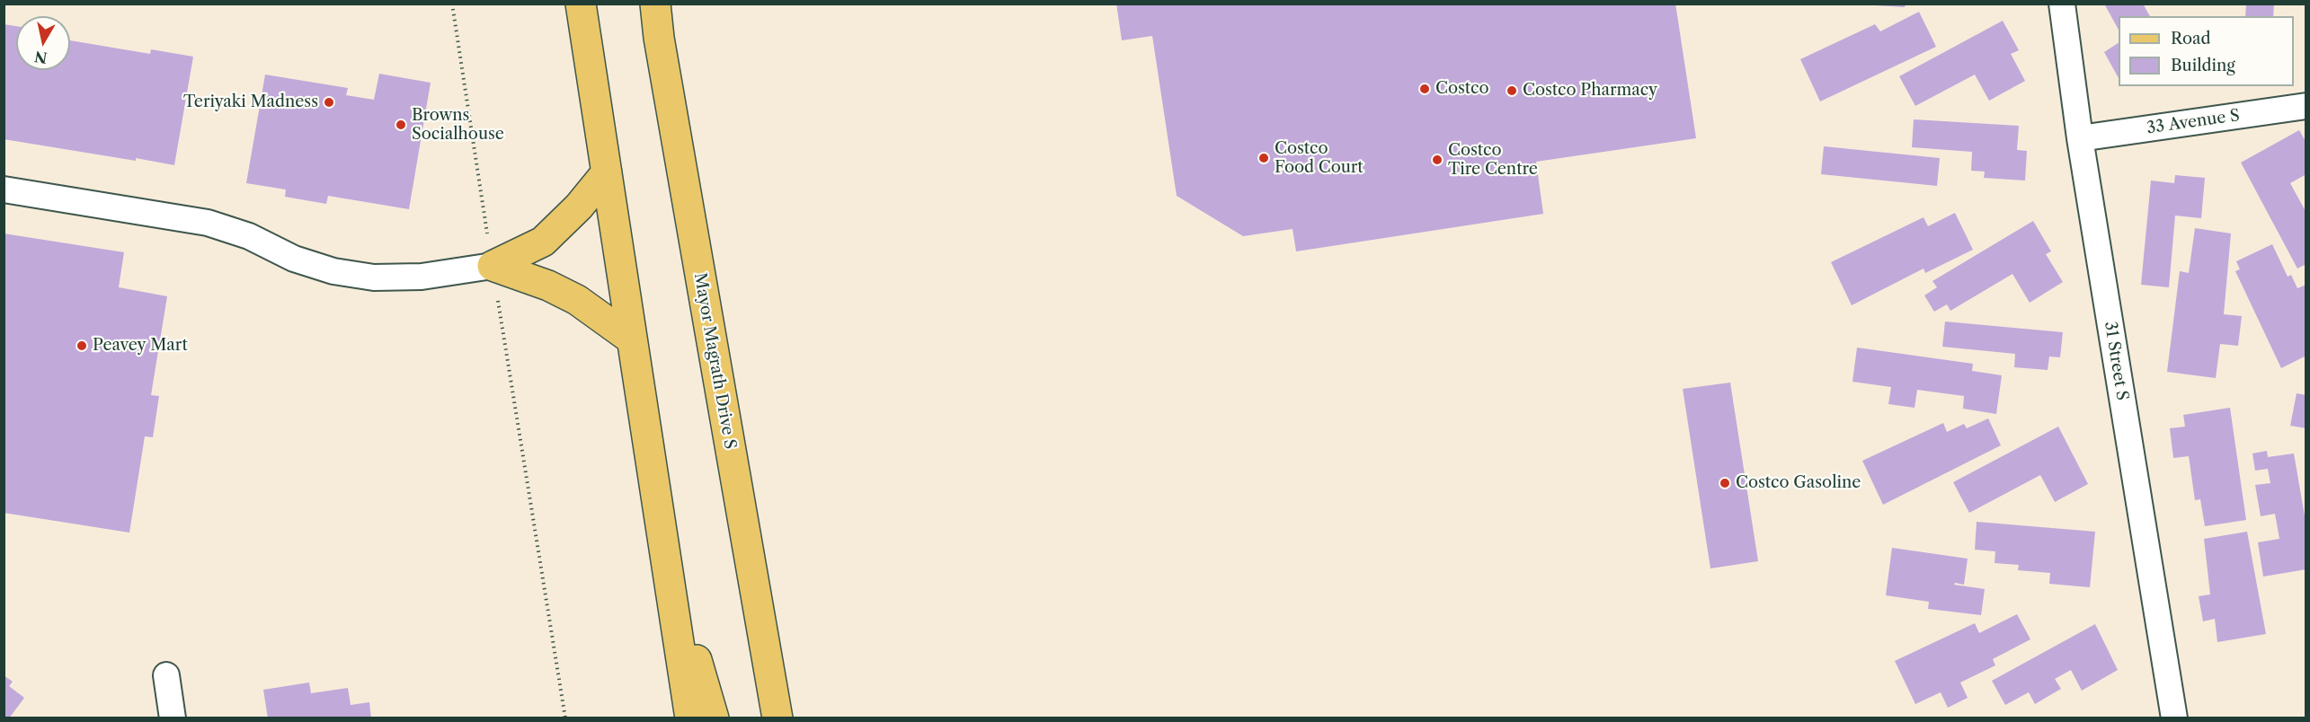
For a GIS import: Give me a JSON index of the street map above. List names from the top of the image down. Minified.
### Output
{"streets":{"main road":["Mayor Magrath Drive S"],"street":["33 Avenue S","31 Street S"]},"crossings":[["33 Avenue S","31 Street S"]],"places":["Costco","Costco Pharmacy","Teriyaki Madness","Browns Socialhouse","Costco Food Court","Costco Tire Centre","Peavey Mart","Costco Gasoline"],"legend":["Road","Building"],"north":"bottom"}
